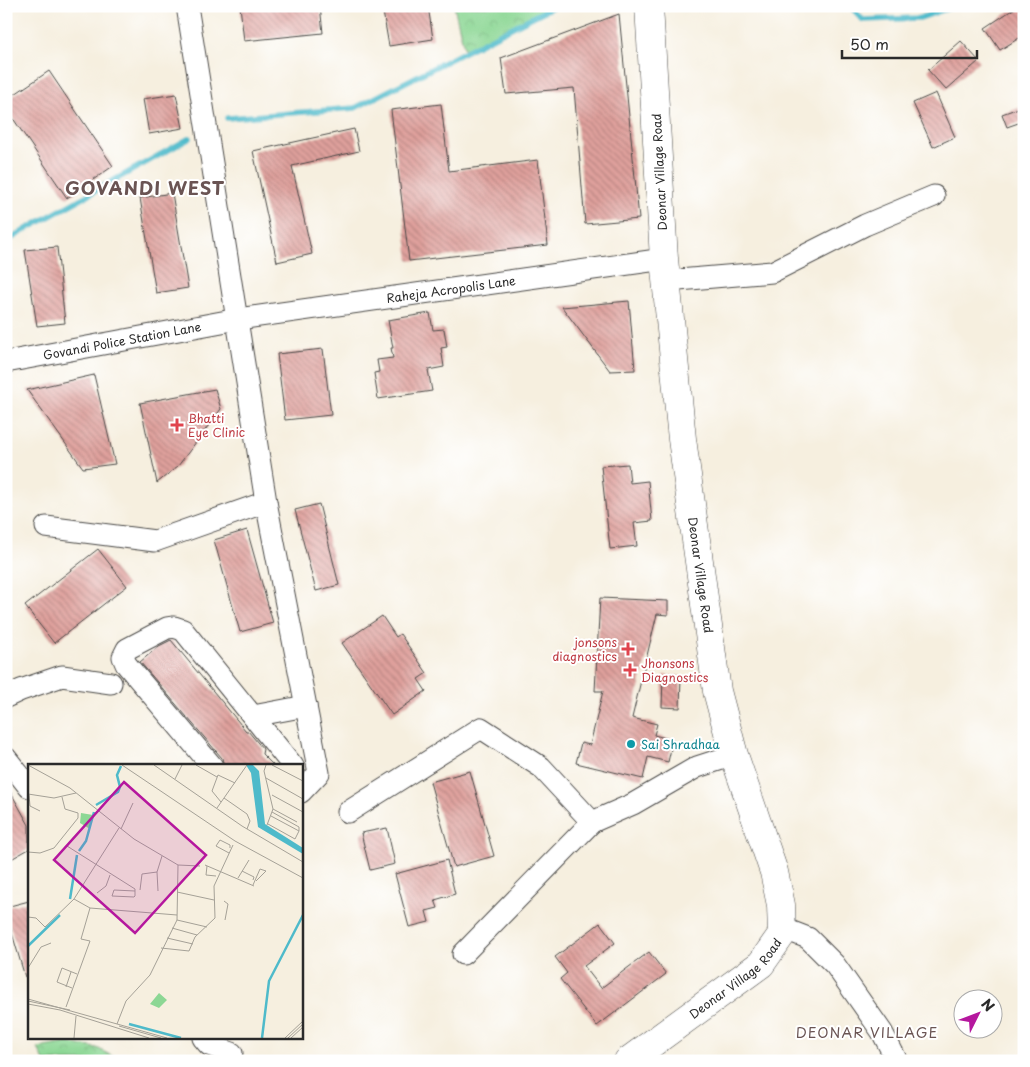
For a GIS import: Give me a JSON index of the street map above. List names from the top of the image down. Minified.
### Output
{"streets":{"main road":["Deonar Village Road"],"street":["Raheja Acropolis Lane","Govandi Police Station Lane"]},"crossings":[["Deonar Village Road","Raheja Acropolis Lane"],["Raheja Acropolis Lane","Govandi Police Station Lane"]],"districts":["GOVANDI WEST","DEONAR VILLAGE"],"places":{"health":["Bhatti Eye Clinic","jonsons diagnostics","Jhonsons Diagnostics"],"other":["Sai Shradhaa"]},"scale_bar":"50 m","north":"top right"}
